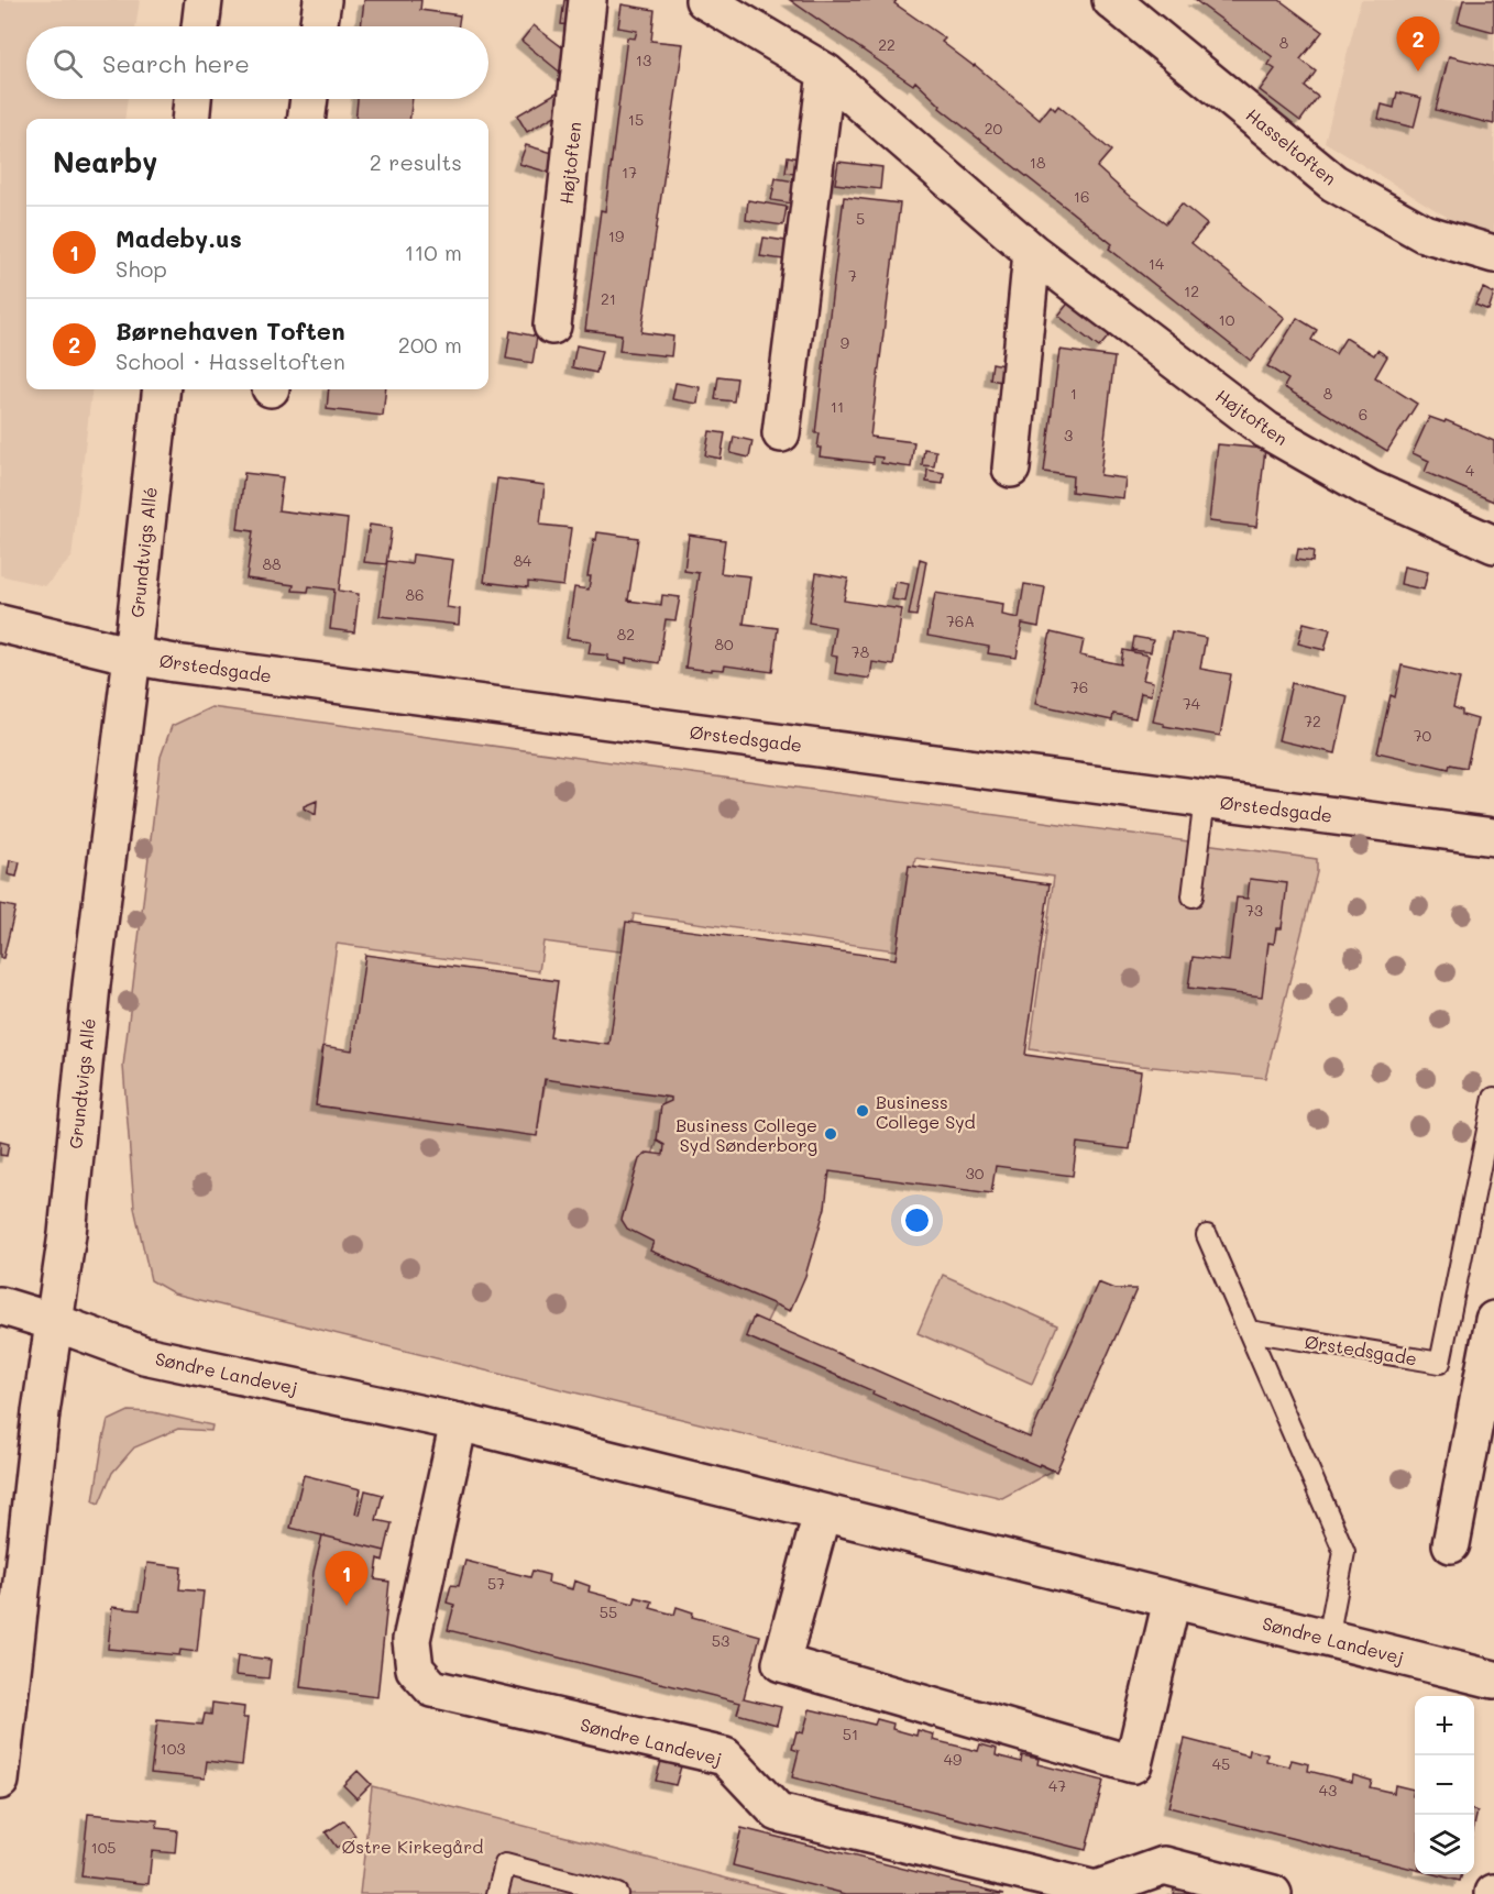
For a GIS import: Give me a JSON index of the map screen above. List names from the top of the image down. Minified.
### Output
{"streets":{"street":["Hasseltoften","Højtoften","Grundtvigs Allé","Ørstedsgade","Søndre Landevej"]},"crossings":[["Grundtvigs Allé","Ørstedsgade"],["Grundtvigs Allé","Søndre Landevej"]],"parks":["Østre Kirkegård"],"places":["Business College Syd","Business College Syd Sønderborg"],"house_numbers":["8","22","13","15","20","18","17","16","5","19","14","7","12","21","10","9","1","8","11","6","3","4","84","88","86","76A","82","80","78","76","74","72","70","73","30","57","55","53","51","103","49","45","47","43","105"],"page":{"pins":["2","1"],"search":"Search here","heading":["Nearby","2 results"],"list":[{"mark":"1","name":"Madeby.us","note":"Shop","value":"110 m"},{"mark":"2","name":"Børnehaven Toften","note":"School · Hasseltoften","value":"200 m"}],"map_buttons":["+","−"]}}
